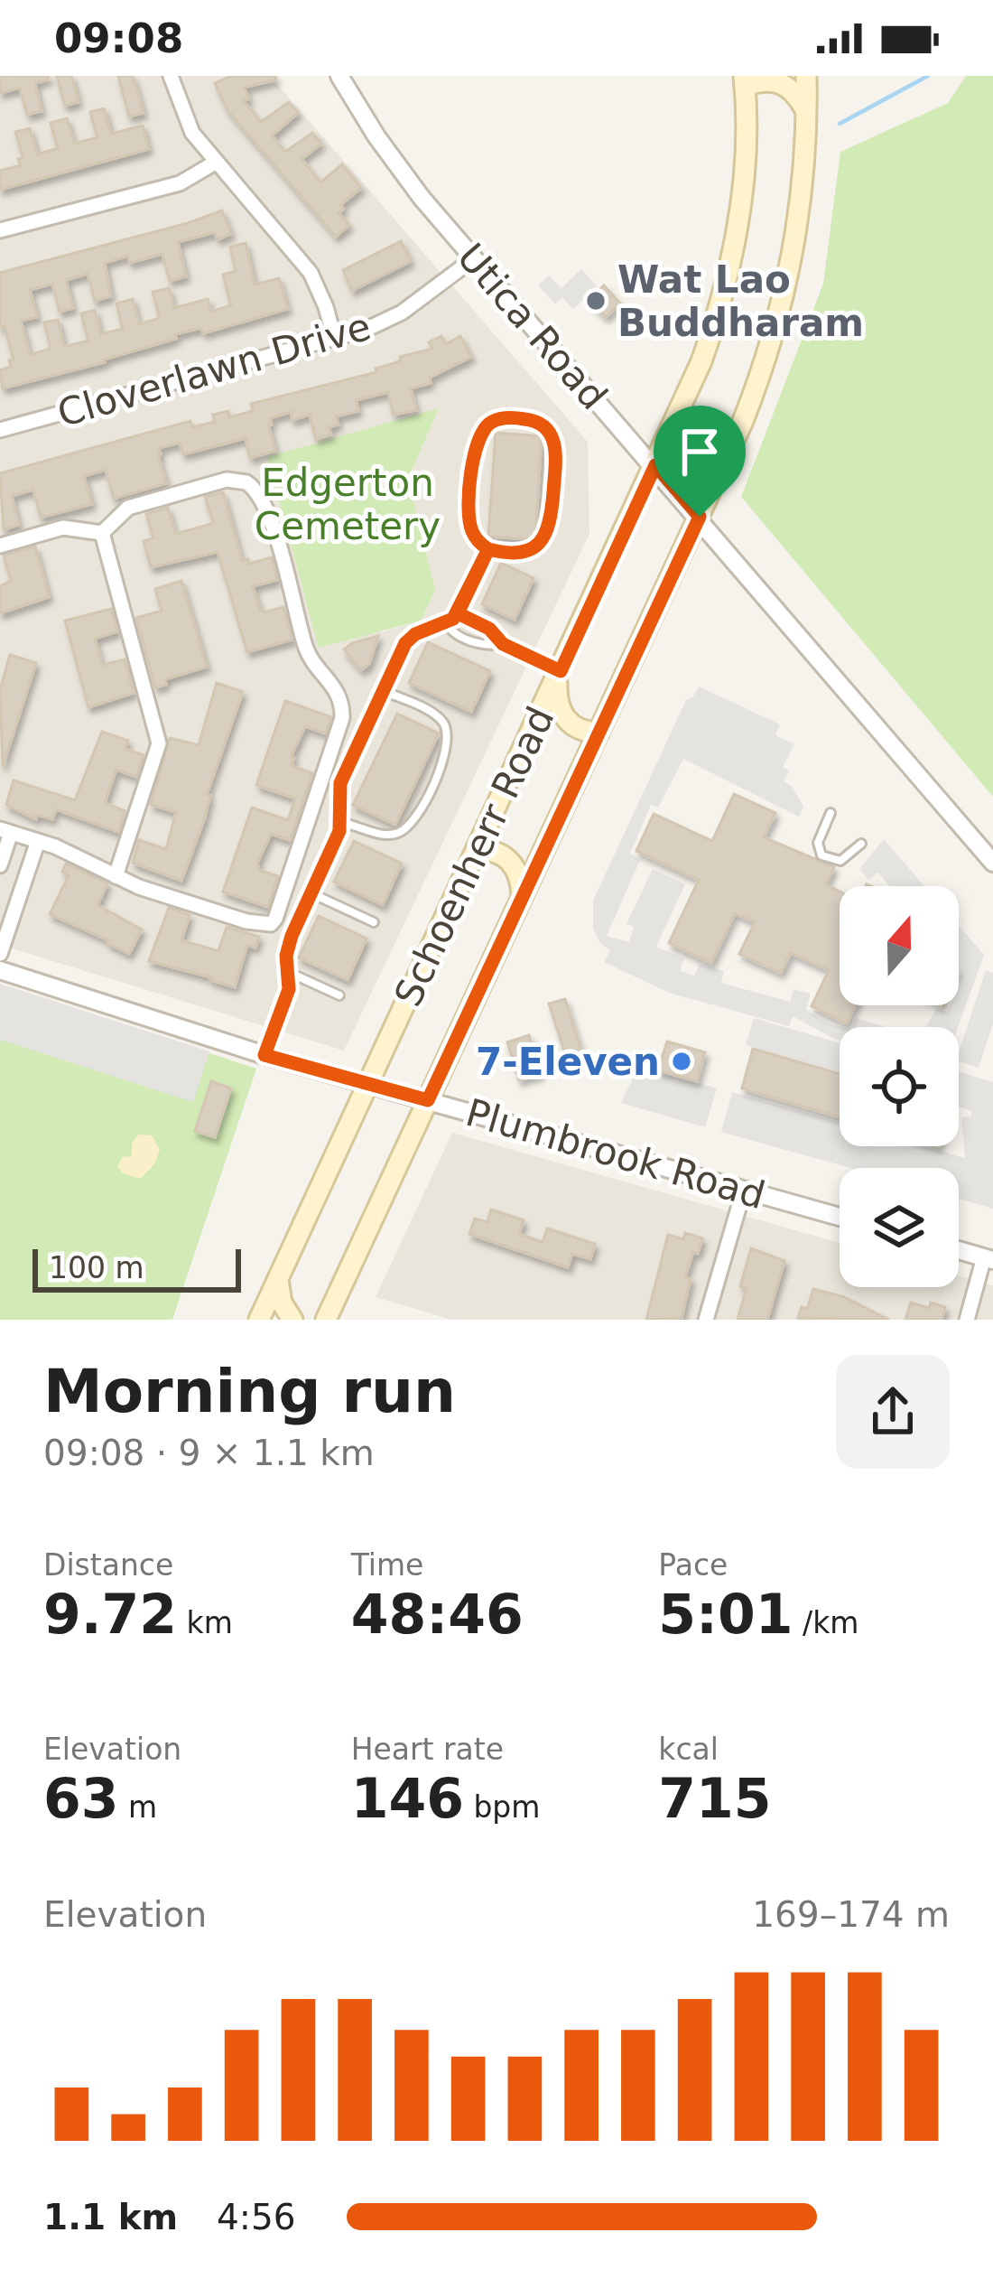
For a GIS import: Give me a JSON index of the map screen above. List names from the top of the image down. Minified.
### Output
{"streets":{"main road":["Schoenherr Road"],"street":["Utica Road","Cloverlawn Drive","Plumbrook Road"]},"crossings":[["Utica Road","Cloverlawn Drive"],["Utica Road","Schoenherr Road"],["Schoenherr Road","Plumbrook Road"]],"parks":["Edgerton Cemetery"],"places":["Wat Lao Buddharam","7-Eleven"],"scale_bar":"100 m","north":"top","page":{"status":"09:08","scale":"100 m","heading":["Morning run","09:08 · 9 × 1.1 km"],"stats":[["Distance","9.72 km"],["Time","48:46"],["Pace","5:01 /km"],["Elevation","63 m"],["Heart rate","146 bpm"],["kcal","715"]],"chart":["Elevation","169–174 m"],"list":[{"name":"1.1 km","note":"4:56"}]}}
